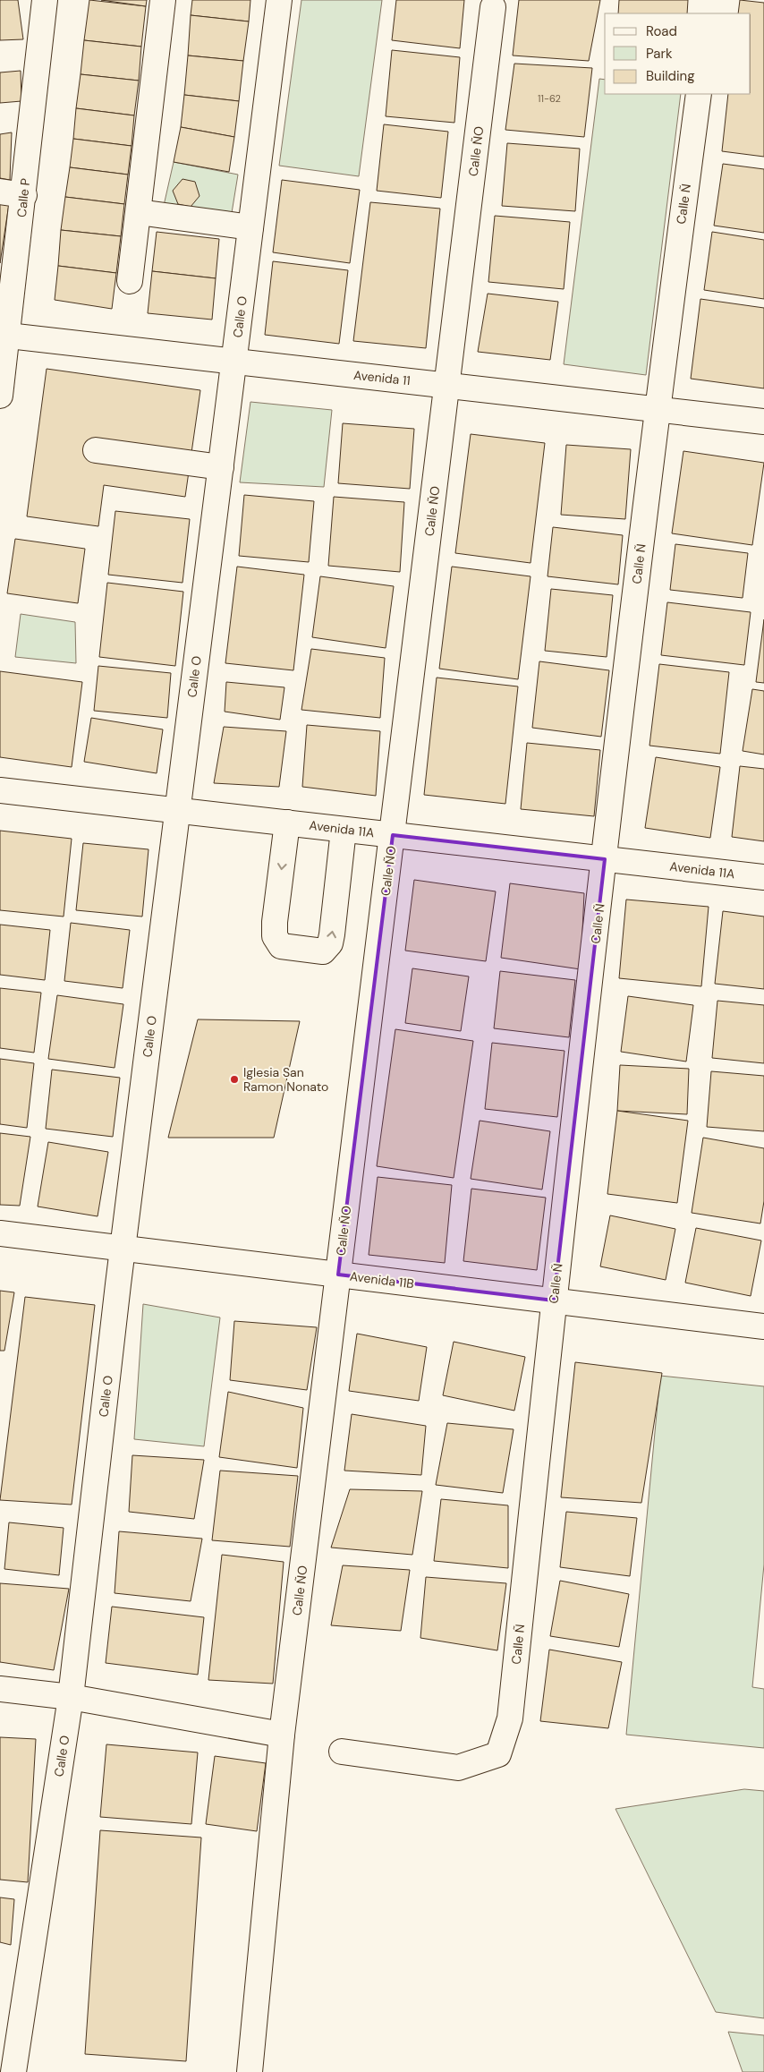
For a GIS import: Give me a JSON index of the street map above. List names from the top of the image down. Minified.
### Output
{"streets":{"street":["Calle ÑO","Calle P","Calle Ñ","Calle O","Avenida 11","Avenida 11A","Avenida 11B"]},"crossings":[["Calle ÑO","Avenida 11"],["Calle ÑO","Avenida 11A"],["Calle ÑO","Avenida 11B"],["Calle P","Avenida 11"],["Calle Ñ","Avenida 11"],["Calle Ñ","Avenida 11A"],["Calle Ñ","Avenida 11B"],["Calle O","Avenida 11"],["Calle O","Avenida 11A"],["Calle O","Avenida 11B"]],"places":["Iglesia San Ramon Nonato"],"house_numbers":["11-62"],"legend":["Road","Park","Building"]}
